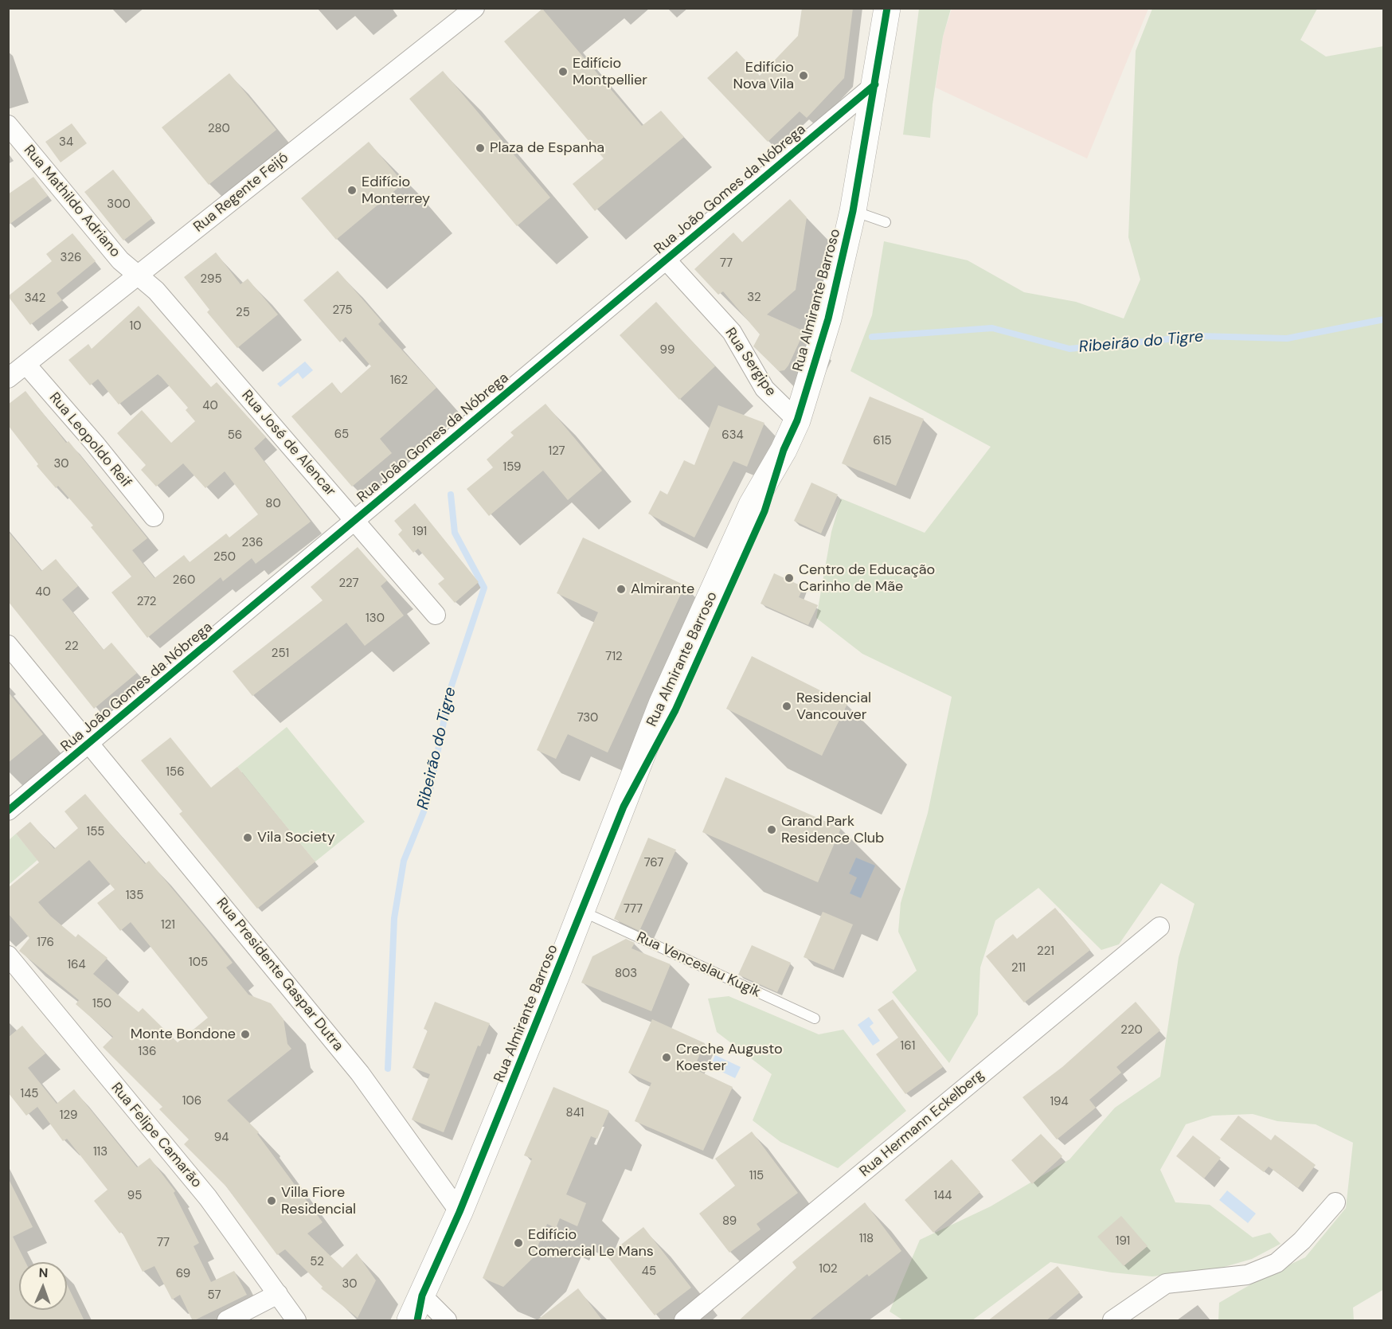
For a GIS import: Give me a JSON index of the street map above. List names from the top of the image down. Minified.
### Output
{"streets":{"main road":["Rua Almirante Barroso"],"street":["Rua João Gomes da Nóbrega","Rua Regente Feijó","Rua Mathildo Adriano","Rua Sergipe","Rua Leopoldo Reif","Rua José de Alencar","Rua Presidente Gaspar Dutra","Rua Hermann Eckelberg","Rua Felipe Camarão"],"lane":["Rua Venceslau Kugik"]},"crossings":[["Rua João Gomes da Nóbrega","Rua Almirante Barroso"],["Rua João Gomes da Nóbrega","Rua Sergipe"],["Rua João Gomes da Nóbrega","Rua José de Alencar"],["Rua João Gomes da Nóbrega","Rua Presidente Gaspar Dutra"],["Rua Regente Feijó","Rua Mathildo Adriano"],["Rua Regente Feijó","Rua Leopoldo Reif"],["Rua Regente Feijó","Rua José de Alencar"],["Rua Mathildo Adriano","Rua José de Alencar"],["Rua Almirante Barroso","Rua Sergipe"],["Rua Almirante Barroso","Rua Venceslau Kugik"],["Rua Almirante Barroso","Rua Presidente Gaspar Dutra"]],"water":["Ribeirão do Tigre"],"places":["Edifício Montpellier","Edifício Nova Vila","Plaza de Espanha","Edifício Monterrey","Centro de Educação Carinho de Mãe","Almirante","Residencial Vancouver","Grand Park Residence Club","Vila Society","Monte Bondone","Creche Augusto Koester","Villa Fiore Residencial","Edifício Comercial Le Mans"],"house_numbers":["280","34","300","326","77","295","32","342","275","25","10","99","162","40","65","56","634","615","127","30","159","80","191","236","250","260","227","40","272","130","22","251","712","730","156","155","767","135","777","121","176","221","105","164","211","803","150","220","161","136","145","106","194","841","129","94","113","115","95","144","89","118","191","77","52","102","45","69","30","57"],"north":"top"}
